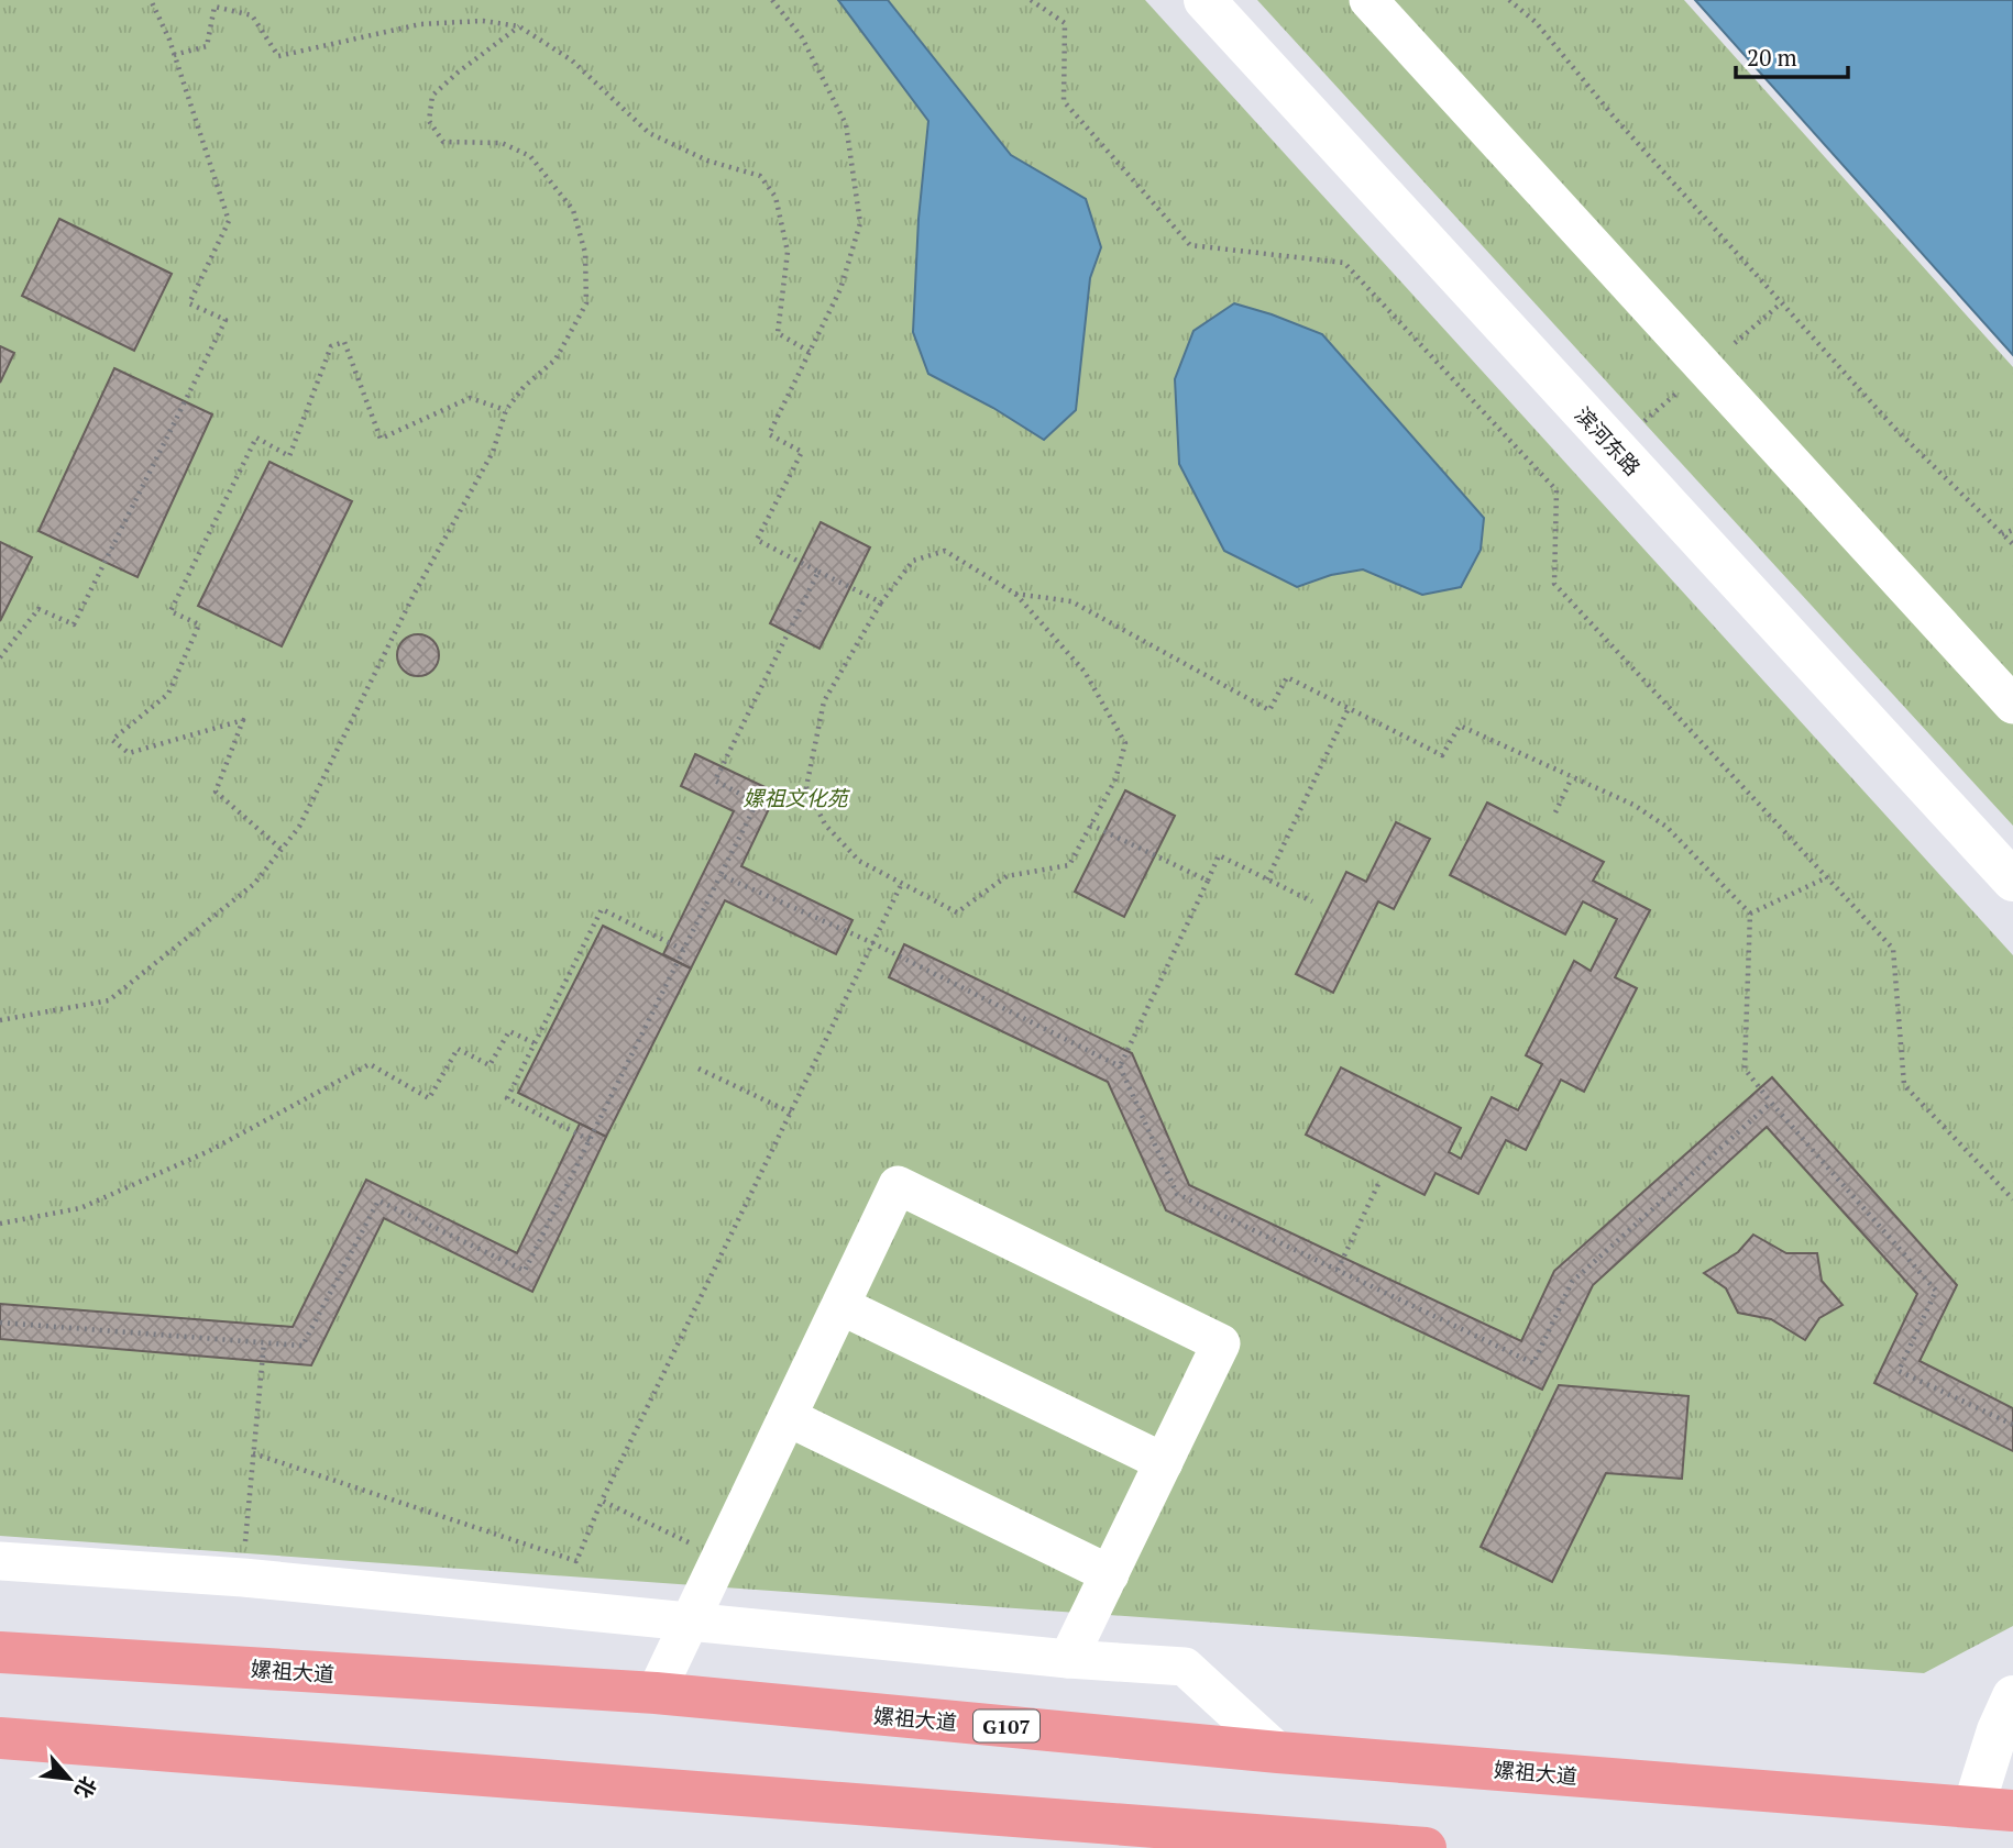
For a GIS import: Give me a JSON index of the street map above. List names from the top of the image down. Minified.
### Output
{"streets":{"highway":["嫘祖大道","G107"],"street":["滨河东路"]},"parks":["嫘祖文化苑"],"scale_bar":"20 m","north":"bottom right"}
